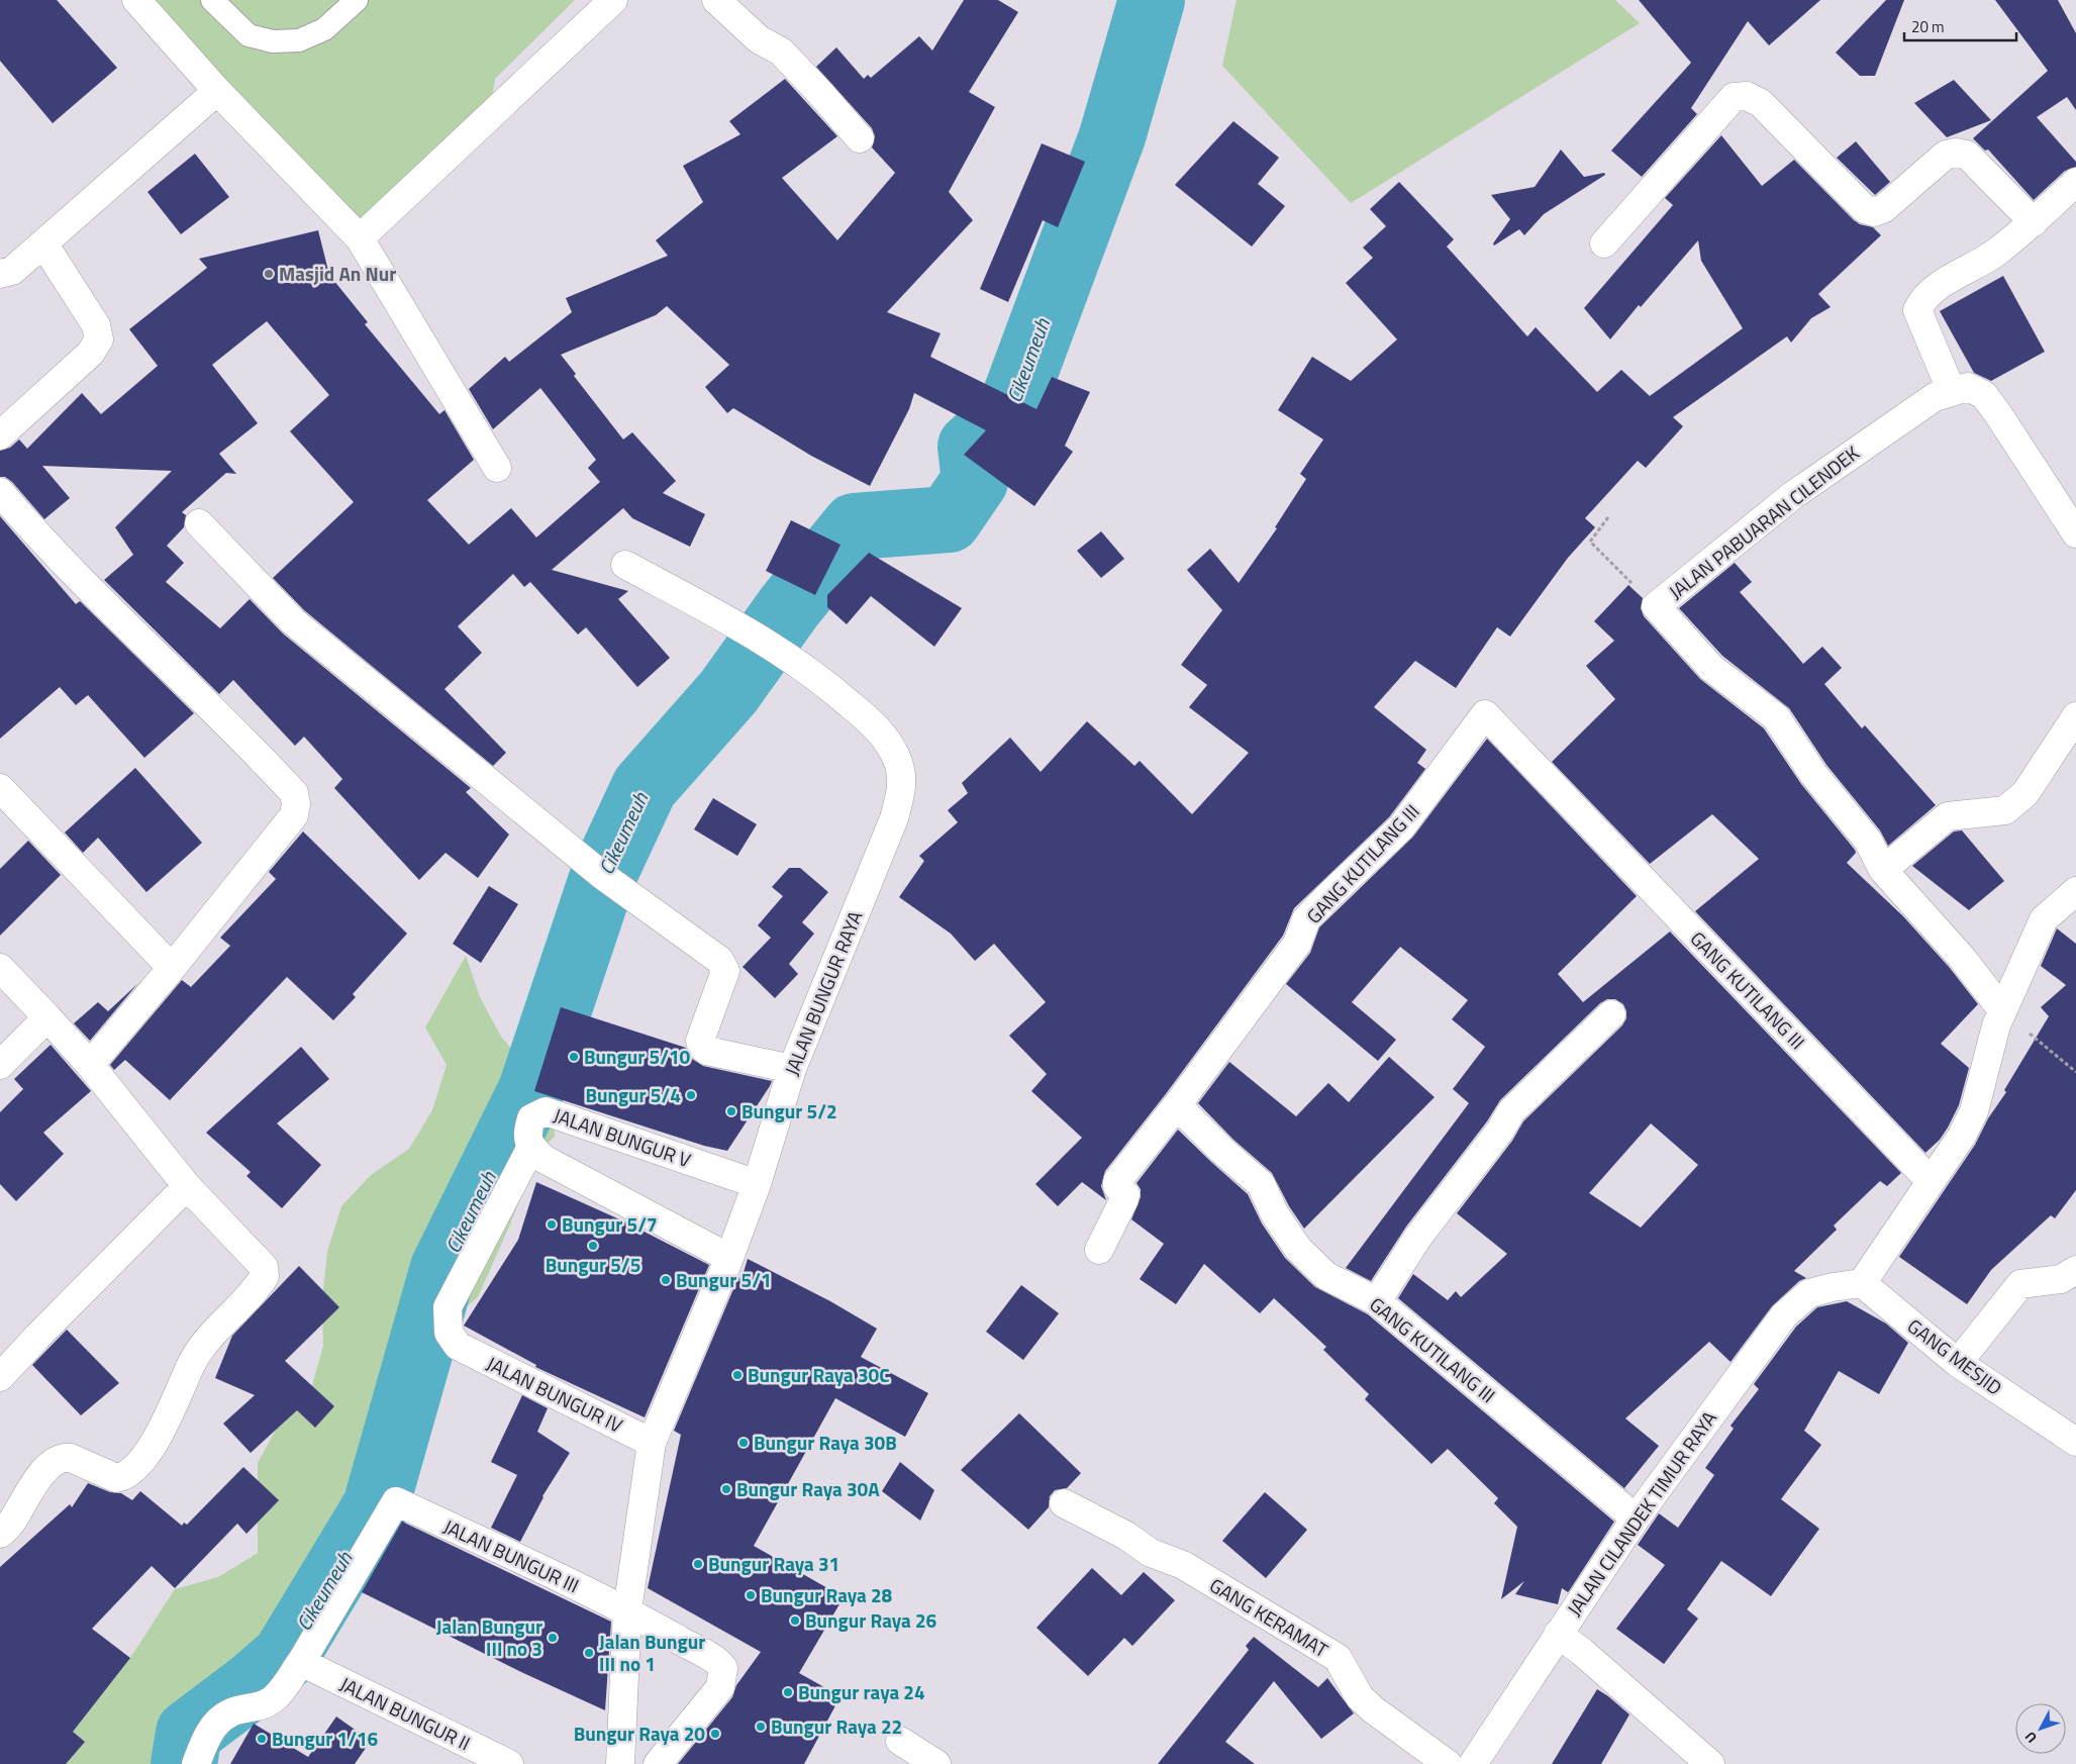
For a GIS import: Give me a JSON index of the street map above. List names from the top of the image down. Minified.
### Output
{"streets":{"street":["JALAN PABUARAN CILENDEK","GANG KUTILANG III","JALAN BUNGUR RAYA","JALAN BUNGUR V","GANG MESJID","JALAN BUNGUR IV","JALAN CILANDEK TIMUR RAYA","JALAN BUNGUR III","GANG KERAMAT","JALAN BUNGUR II"]},"crossings":[["GANG KUTILANG III","JALAN CILANDEK TIMUR RAYA"],["JALAN BUNGUR RAYA","JALAN BUNGUR V"],["JALAN BUNGUR RAYA","JALAN BUNGUR IV"],["JALAN BUNGUR RAYA","JALAN BUNGUR III"],["JALAN BUNGUR V","JALAN BUNGUR IV"],["GANG MESJID","JALAN CILANDEK TIMUR RAYA"],["JALAN BUNGUR III","JALAN BUNGUR II"]],"water":["Cikeumeuh"],"places":["Masjid An Nur","Bungur 5/10","Bungur 5/4","Bungur 5/2","Bungur 5/7","Bungur 5/5","Bungur 5/1","Bungur Raya 30C","Bungur Raya 30B","Bungur Raya 30A","Bungur Raya 31","Bungur Raya 28","Bungur Raya 26","Jalan Bungur III no 3","Jalan Bungur III no 1","Bungur raya 24","Bungur Raya 22","Bungur Raya 20","Bungur 1/16"],"scale_bar":"20 m","north":"bottom left"}
